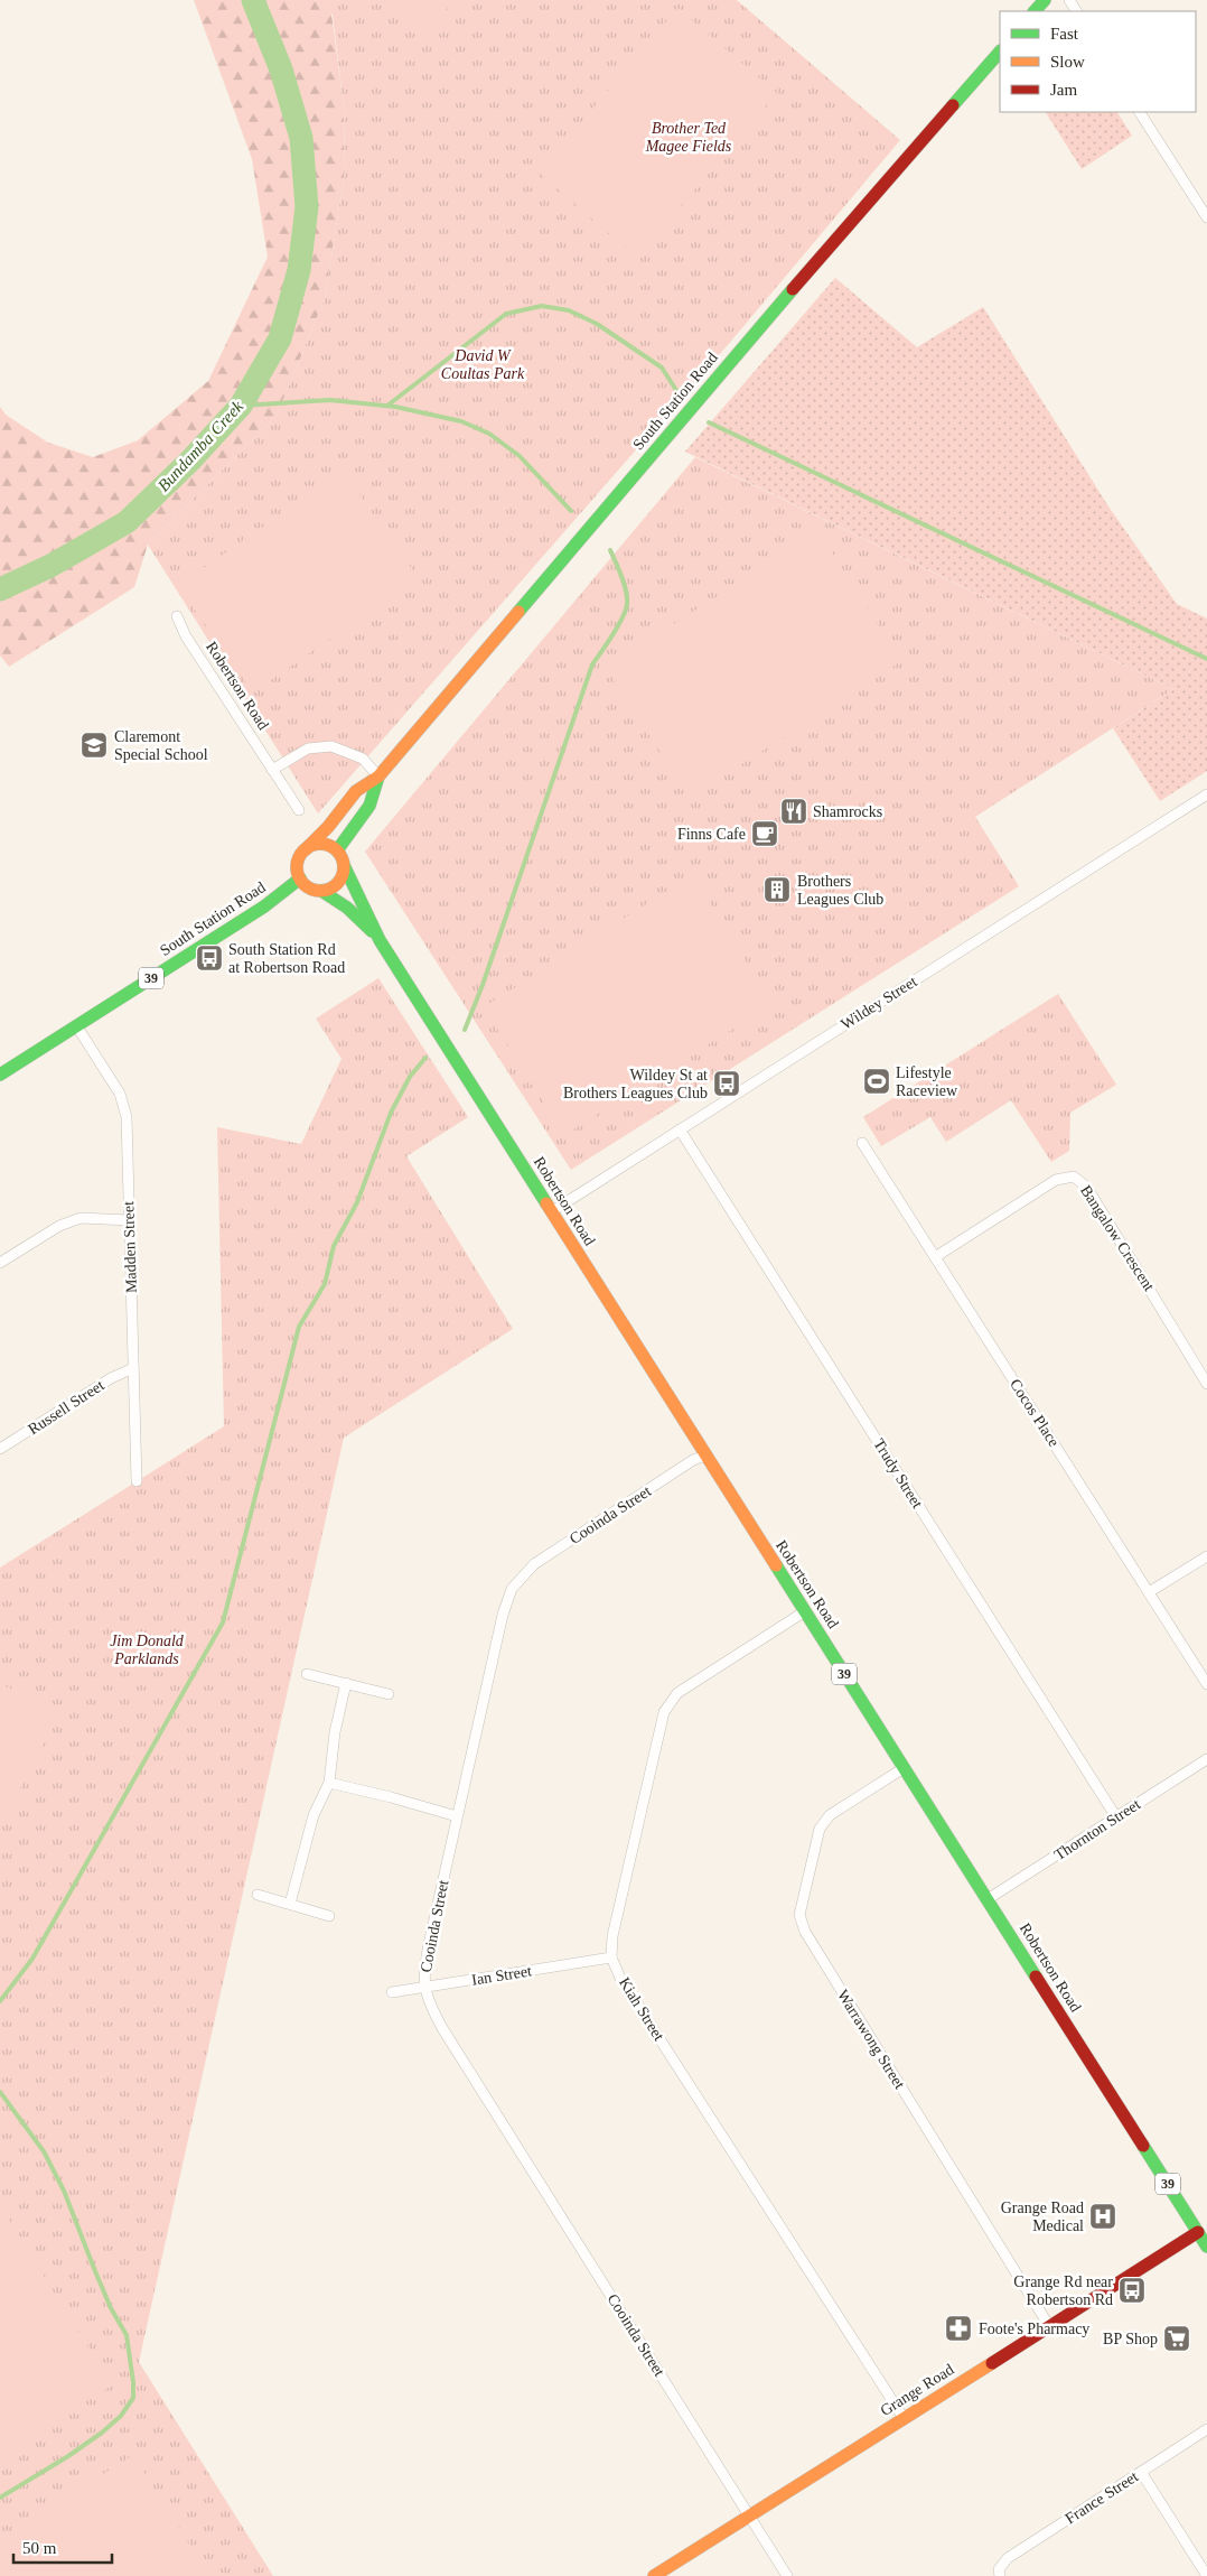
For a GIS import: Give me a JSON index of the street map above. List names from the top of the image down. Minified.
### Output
{"streets":{"main road":["South Station Road","Robertson Road","39","Grange Road"],"street":["Wildey Street","Bangalow Crescent","Madden Street","Russell Street","Cocos Place","Trudy Street","Cooinda Street","Thornton Street","Ian Street","Kiah Street","Warrawong Street","France Street"]},"crossings":[["South Station Road","Robertson Road"],["South Station Road","39"],["South Station Road","Madden Street"],["Robertson Road","39"],["Robertson Road","Wildey Street"],["Robertson Road","Cooinda Street"],["Robertson Road","Thornton Street"],["Robertson Road","Kiah Street"],["Robertson Road","Warrawong Street"],["Robertson Road","Grange Road"],["Wildey Street","Trudy Street"],["Bangalow Crescent","Cocos Place"],["Madden Street","Russell Street"],["Trudy Street","Thornton Street"],["Cooinda Street","Ian Street"],["Cooinda Street","Grange Road"],["Ian Street","Kiah Street"],["Kiah Street","Grange Road"],["Warrawong Street","Grange Road"]],"water":["Bundamba Creek"],"parks":["Brother Ted Magee Fields","David W Coultas Park","Jim Donald Parklands"],"places":{"school or university":["Claremont Special School"],"restaurant":["Shamrocks"],"cafe":["Finns Cafe"],"building":["Brothers Leagues Club"],"bus stop":["South Station Rd at Robertson Road","Wildey St at Brothers Leagues Club","Grange Rd near Robertson Rd"],"sports":["Lifestyle Raceview"],"hospital":["Grange Road Medical"],"pharmacy":["Foote's Pharmacy"],"supermarket":["BP Shop"]},"legend":["Fast","Slow","Jam"],"scale_bar":"50 m"}
